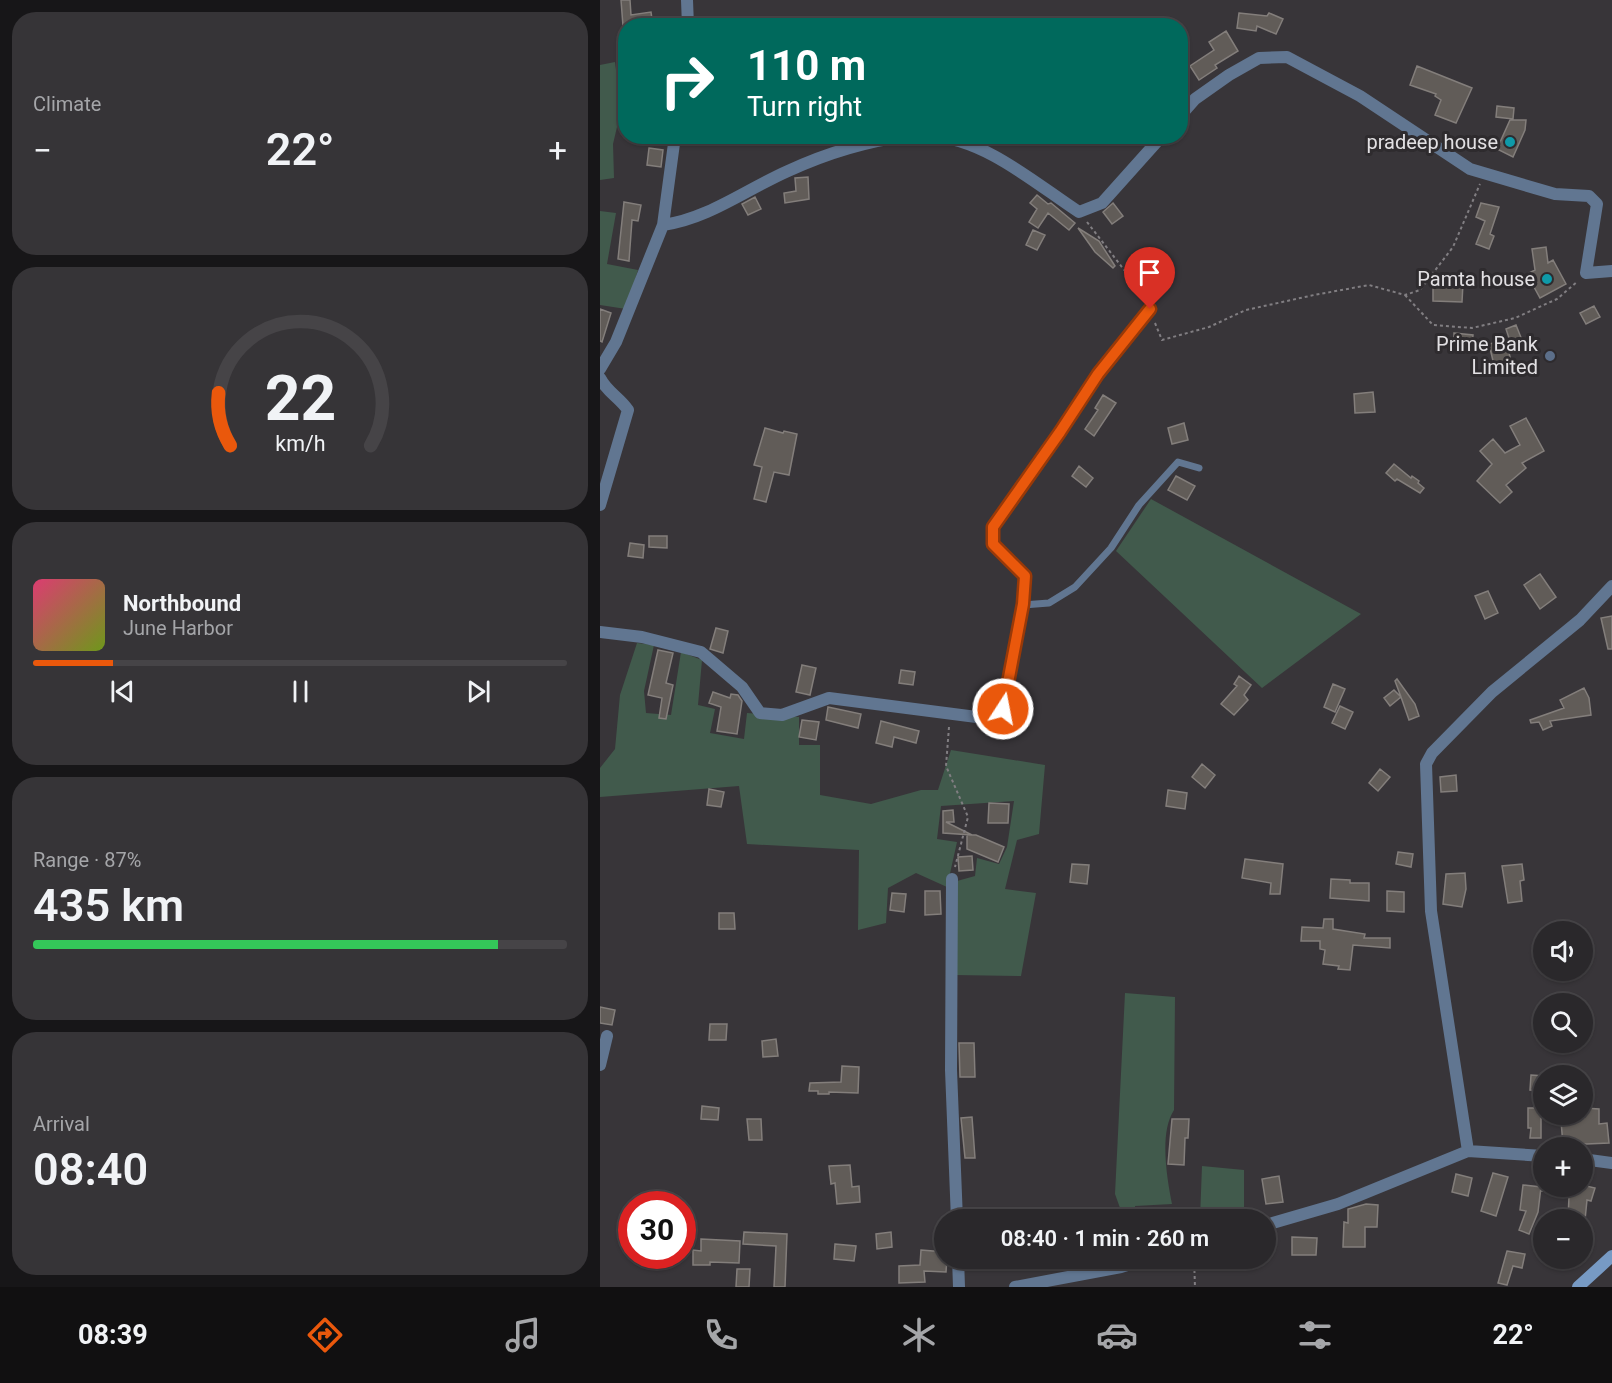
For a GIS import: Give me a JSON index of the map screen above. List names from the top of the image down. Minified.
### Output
{"places":["pradeep house","Pamta house","Prime Bank Limited"],"page":{"tile":["Climate",["Range · 87%","435 km"],["Arrival","08:40"]],"turn":["110 m","Turn right"],"heat":["−","22°","+"],"song":["Northbound","June Harbor"],"map_buttons":["+","−"],"limit":"30","trip":"08:40 · 1 min · 260 m","tabs":["08:39","22°"],"gauge":["22","km/h"]}}
